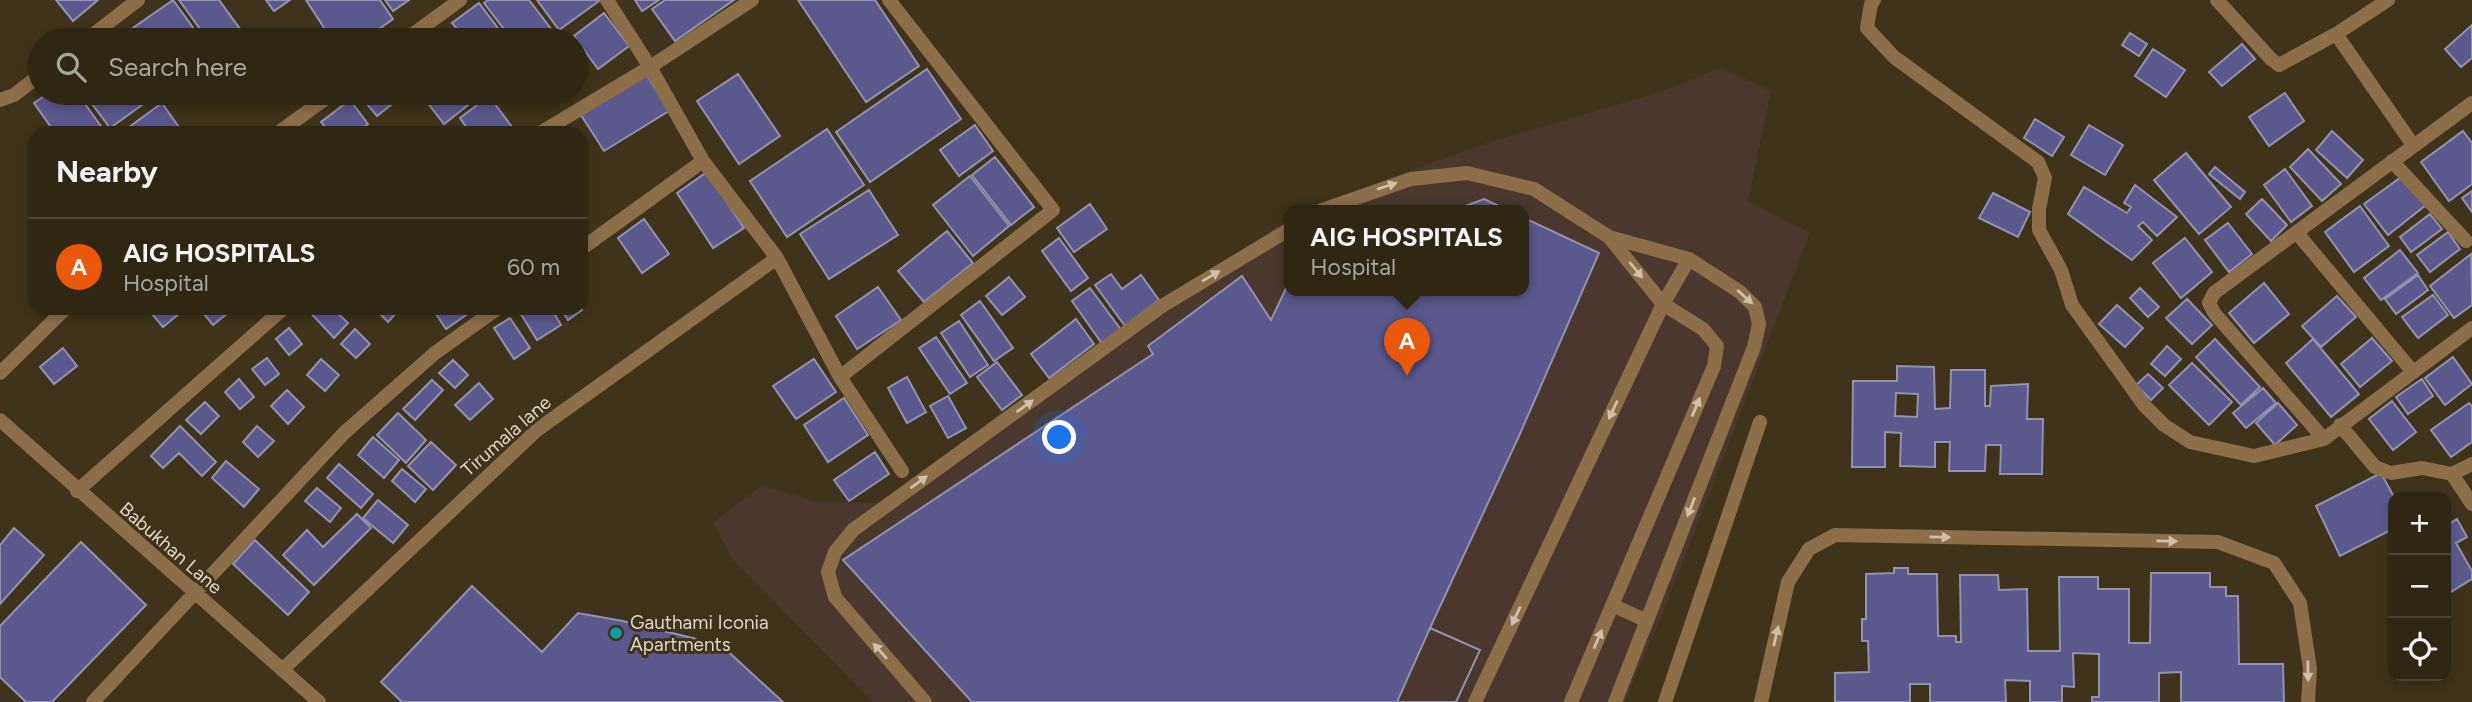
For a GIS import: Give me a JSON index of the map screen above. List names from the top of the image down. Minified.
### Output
{"streets":{"street":["Tirumala lane","Babukhan Lane"]},"crossings":[["Tirumala lane","Babukhan Lane"]],"places":["Gauthami Iconia Apartments"],"page":{"search":"Search here","heading":"Nearby","popup":["AIG HOSPITALS","Hospital"],"list":[{"mark":"A","name":"AIG HOSPITALS","note":"Hospital","value":"60 m"}],"pins":"A","map_buttons":["+","−"]}}
